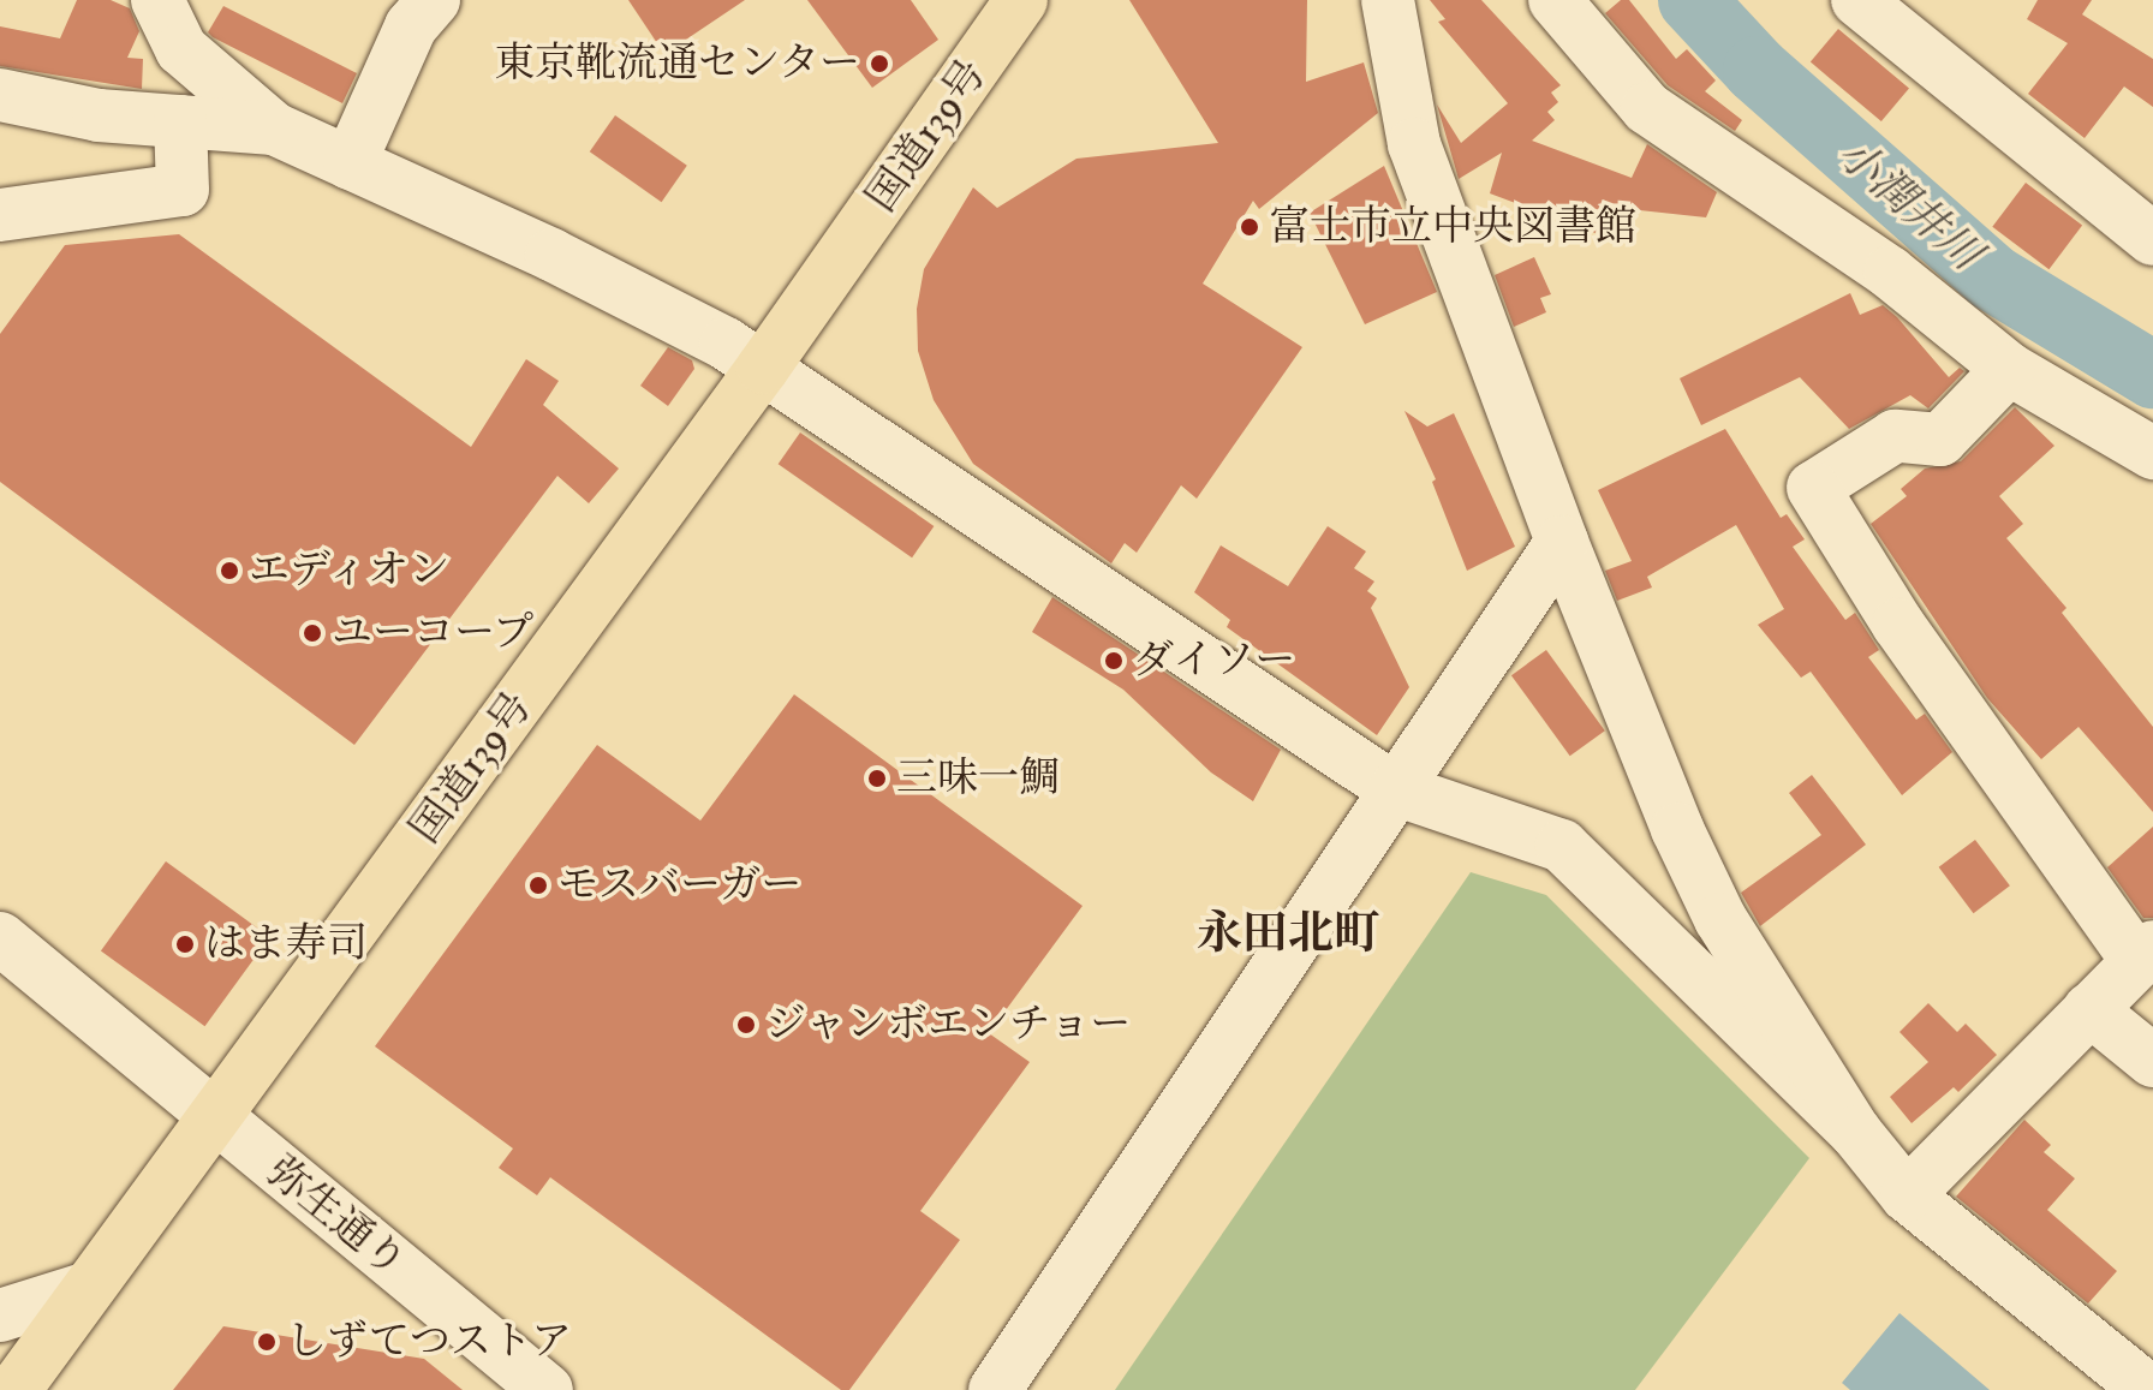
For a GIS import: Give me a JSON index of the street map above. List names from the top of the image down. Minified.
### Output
{"streets":{"highway":["国道139号"],"street":["弥生通り"]},"crossings":[["国道139号","弥生通り"]],"districts":["永田北町"],"water":["小潤井川"],"places":["東京靴流通センター","富士市立中央図書館","エディオン","ユーコープ","ダイソー","三味一鯛","モスバーガー","はま寿司","ジャンボエンチョー","しずてつストア"]}
